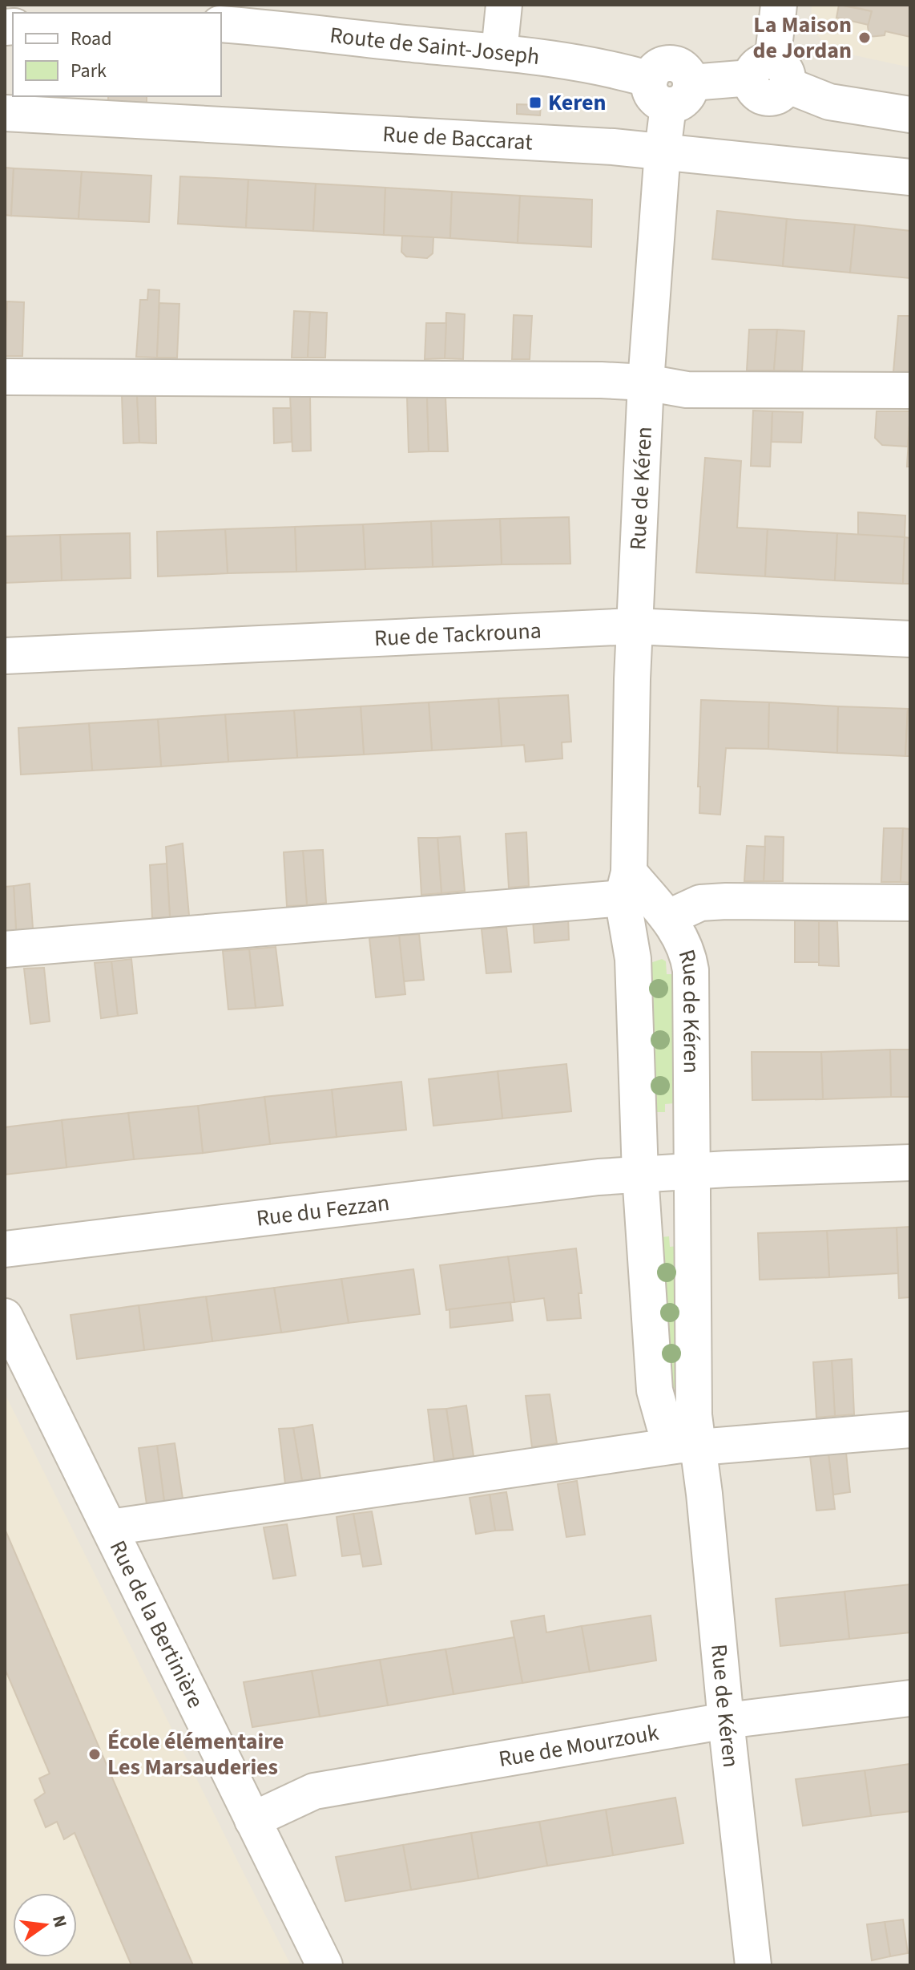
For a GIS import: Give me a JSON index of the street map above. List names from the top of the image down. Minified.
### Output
{"streets":{"street":["Route de Saint-Joseph","Rue de Baccarat","Rue de Kéren","Rue de Tackrouna","Rue du Fezzan","Rue de la Bertinière","Rue de Mourzouk"]},"crossings":[["Route de Saint-Joseph","Rue de Kéren"],["Rue de Baccarat","Rue de Kéren"],["Rue de Kéren","Rue de Tackrouna"],["Rue de Kéren","Rue du Fezzan"],["Rue de Kéren","Rue de Mourzouk"],["Rue de la Bertinière","Rue de Mourzouk"]],"places":{"other":["La Maison de Jordan","École élémentaire Les Marsauderies"],"transit":["Keren"]},"legend":["Road","Park"],"north":"right"}
